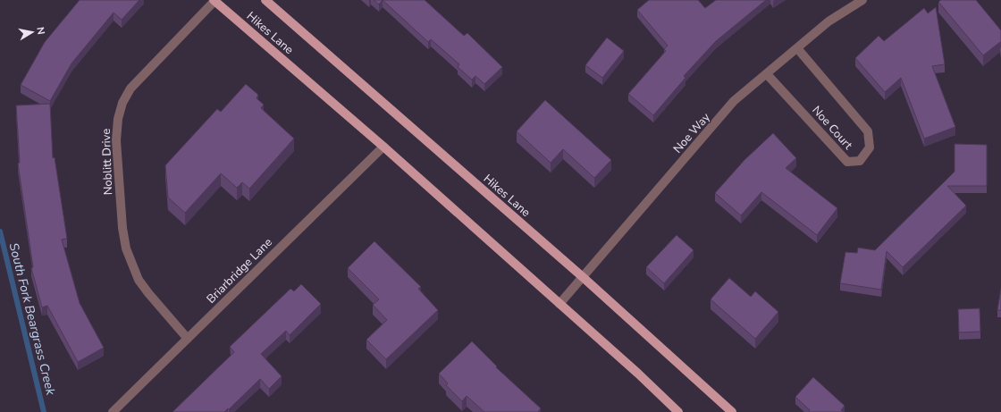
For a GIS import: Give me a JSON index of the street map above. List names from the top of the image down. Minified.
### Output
{"streets":{"main road":["Hikes Lane"],"street":["Noe Court","Noe Way","Noblitt Drive","Briarbridge Lane"]},"crossings":[["Hikes Lane","Noe Way"],["Hikes Lane","Noblitt Drive"],["Hikes Lane","Briarbridge Lane"],["Noe Court","Noe Way"],["Noblitt Drive","Briarbridge Lane"]],"water":["South Fork Beargrass Creek"],"north":"right"}
